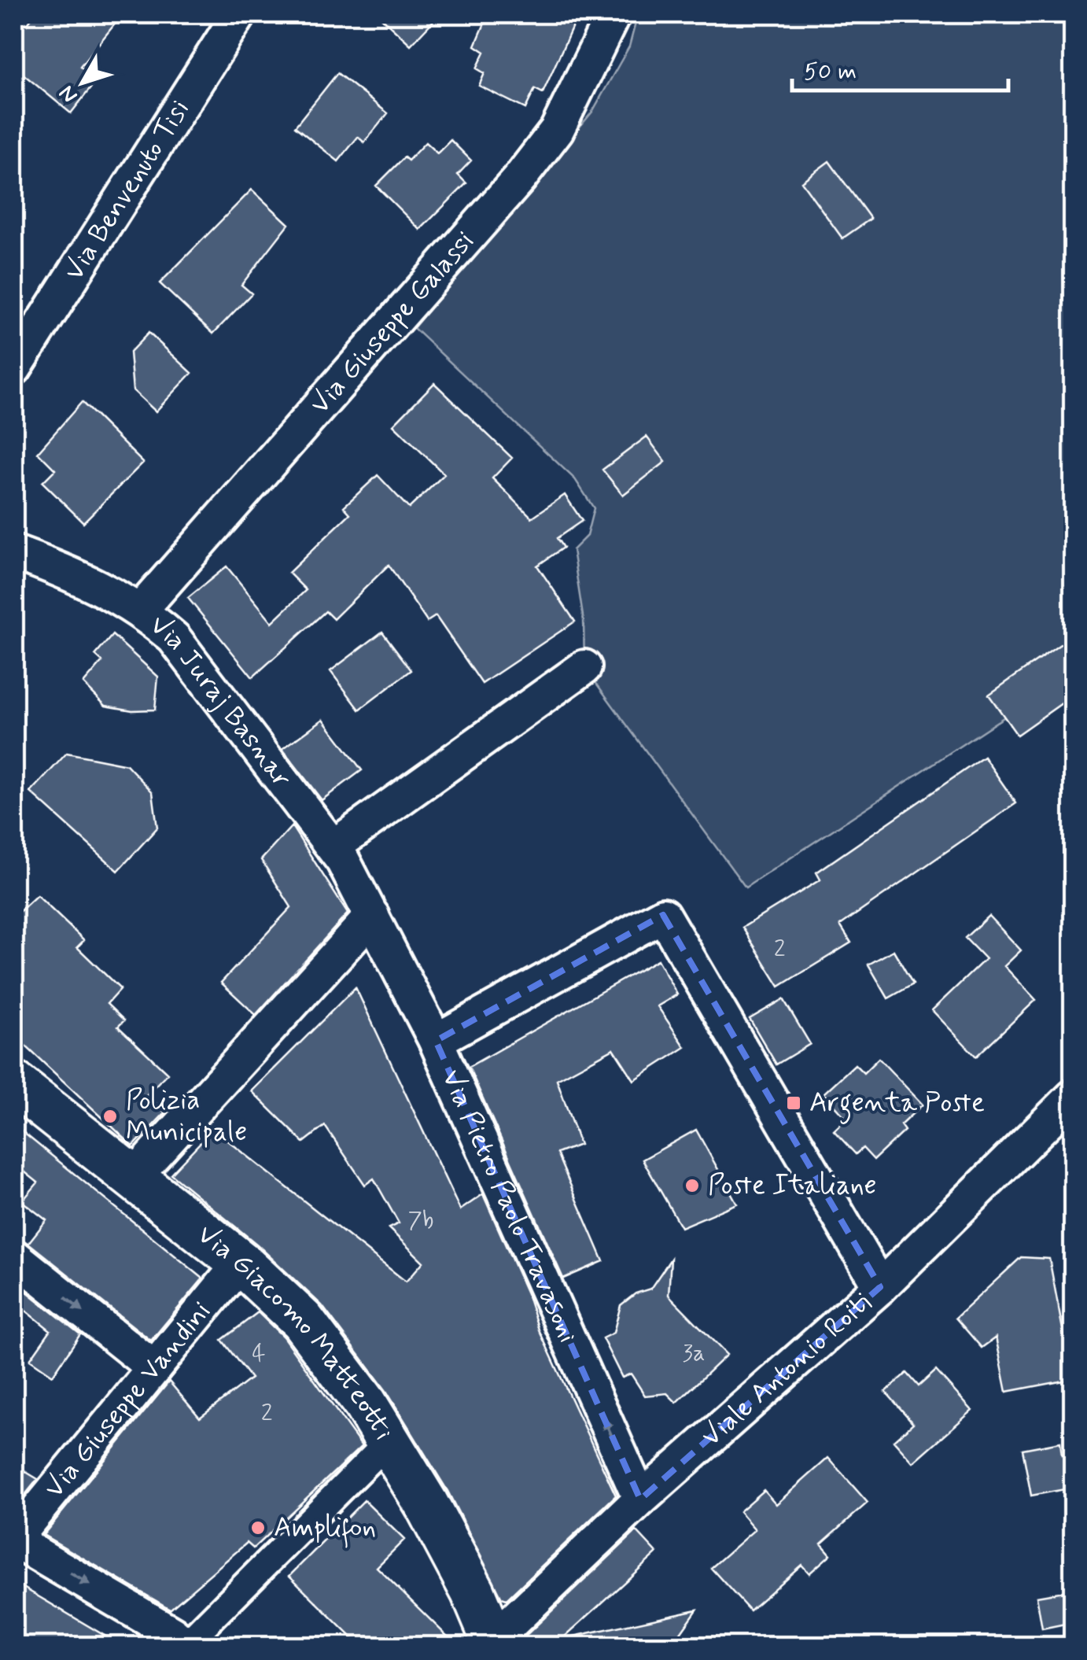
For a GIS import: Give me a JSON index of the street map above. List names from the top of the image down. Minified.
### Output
{"streets":{"street":["Via Benvenuto Tisi","Via Giuseppe Galassi","Via Juraj Basnar","Via Pietro Paolo Travasoni","Via Giacomo Matteotti","Viale Antonio Roiti","Via Giuseppe Vandini"]},"crossings":[["Via Giuseppe Galassi","Via Juraj Basnar"],["Via Juraj Basnar","Via Pietro Paolo Travasoni"],["Via Pietro Paolo Travasoni","Viale Antonio Roiti"],["Via Giacomo Matteotti","Viale Antonio Roiti"],["Via Giacomo Matteotti","Via Giuseppe Vandini"]],"one_way":["Via Pietro Paolo Travasoni"],"places":{"transit":["Argenta Poste"],"other":["Polizia Municipale","Poste Italiane","Amplifon"]},"house_numbers":["2","7b","4","3a","2"],"scale_bar":"50 m","north":"bottom left"}
